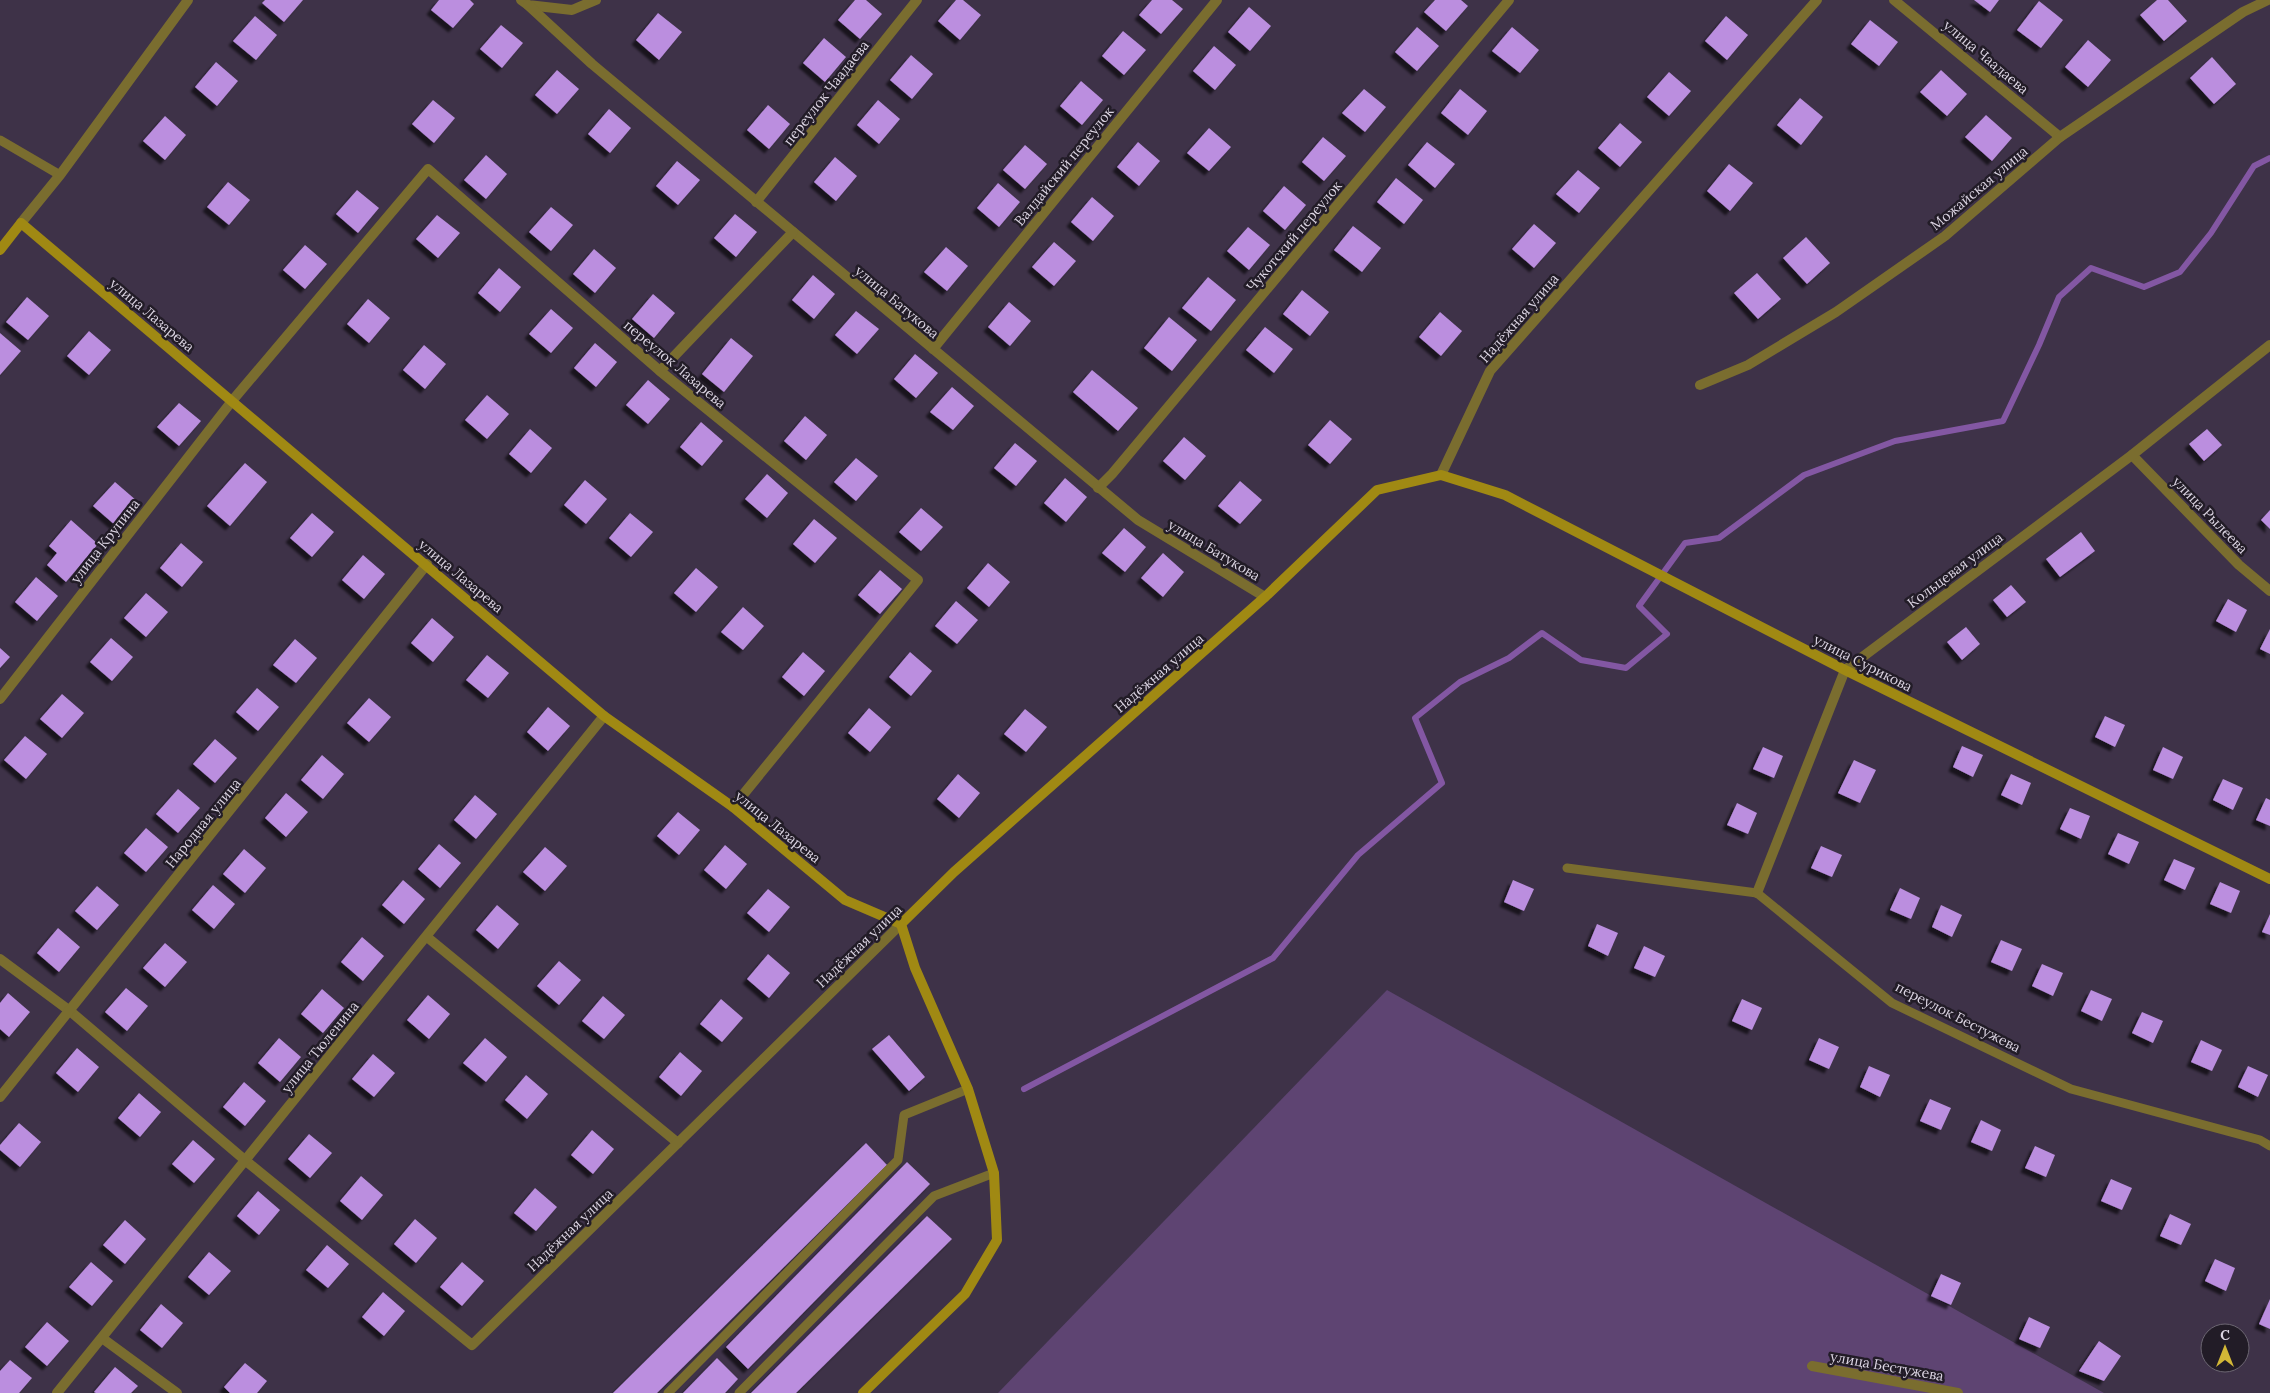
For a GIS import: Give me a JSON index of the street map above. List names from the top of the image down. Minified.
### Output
{"streets":{"main road":["улица Лазарева","Надёжная улица","улица Сурикова"],"street":["улица Чаадаева","переулок Чаадаева","Валдайский переулок","Можайская улица","Чукотский переулок","улица Батукова","переулок Лазарева","улица Рылеева","улица Крупина","Кольцевая улица","Народная улица","улица Тюленина","улица Бестужева"],"lane":["переулок Бестужева"]},"crossings":[["улица Чаадаева","Можайская улица"],["переулок Чаадаева","улица Батукова"],["Валдайский переулок","улица Батукова"],["Чукотский переулок","улица Батукова"],["улица Батукова","Надёжная улица"],["улица Лазарева","Надёжная улица"],["улица Лазарева","переулок Лазарева"],["улица Лазарева","улица Крупина"],["улица Лазарева","Народная улица"],["улица Лазарева","улица Тюленина"],["Надёжная улица","улица Сурикова"],["Надёжная улица","улица Тюленина"],["переулок Лазарева","улица Крупина"],["улица Рылеева","Кольцевая улица"],["Кольцевая улица","улица Сурикова"]],"north":"top"}
